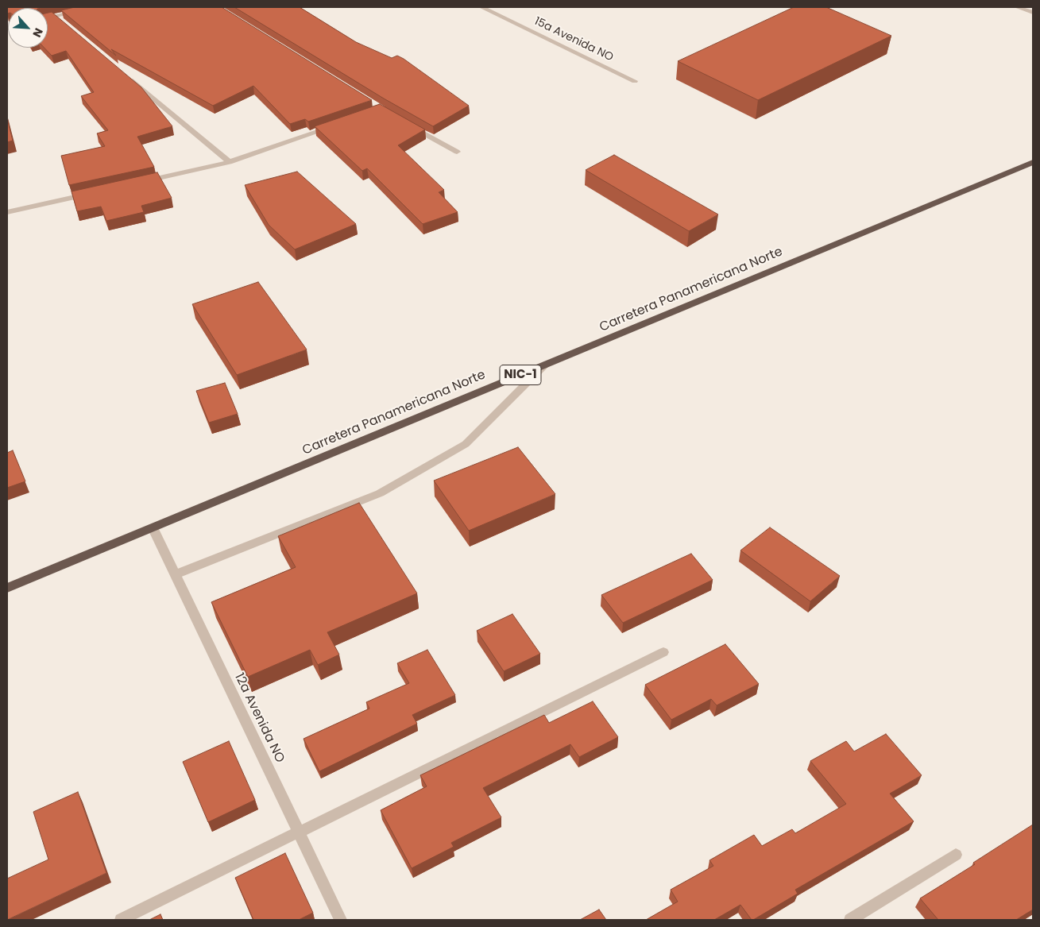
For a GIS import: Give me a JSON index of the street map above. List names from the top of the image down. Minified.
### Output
{"streets":{"highway":["Carretera Panamericana Norte","NIC-1"],"street":["15a Avenida NO","12a Avenida NO"]},"crossings":[["Carretera Panamericana Norte","12a Avenida NO"]],"north":"bottom right"}
